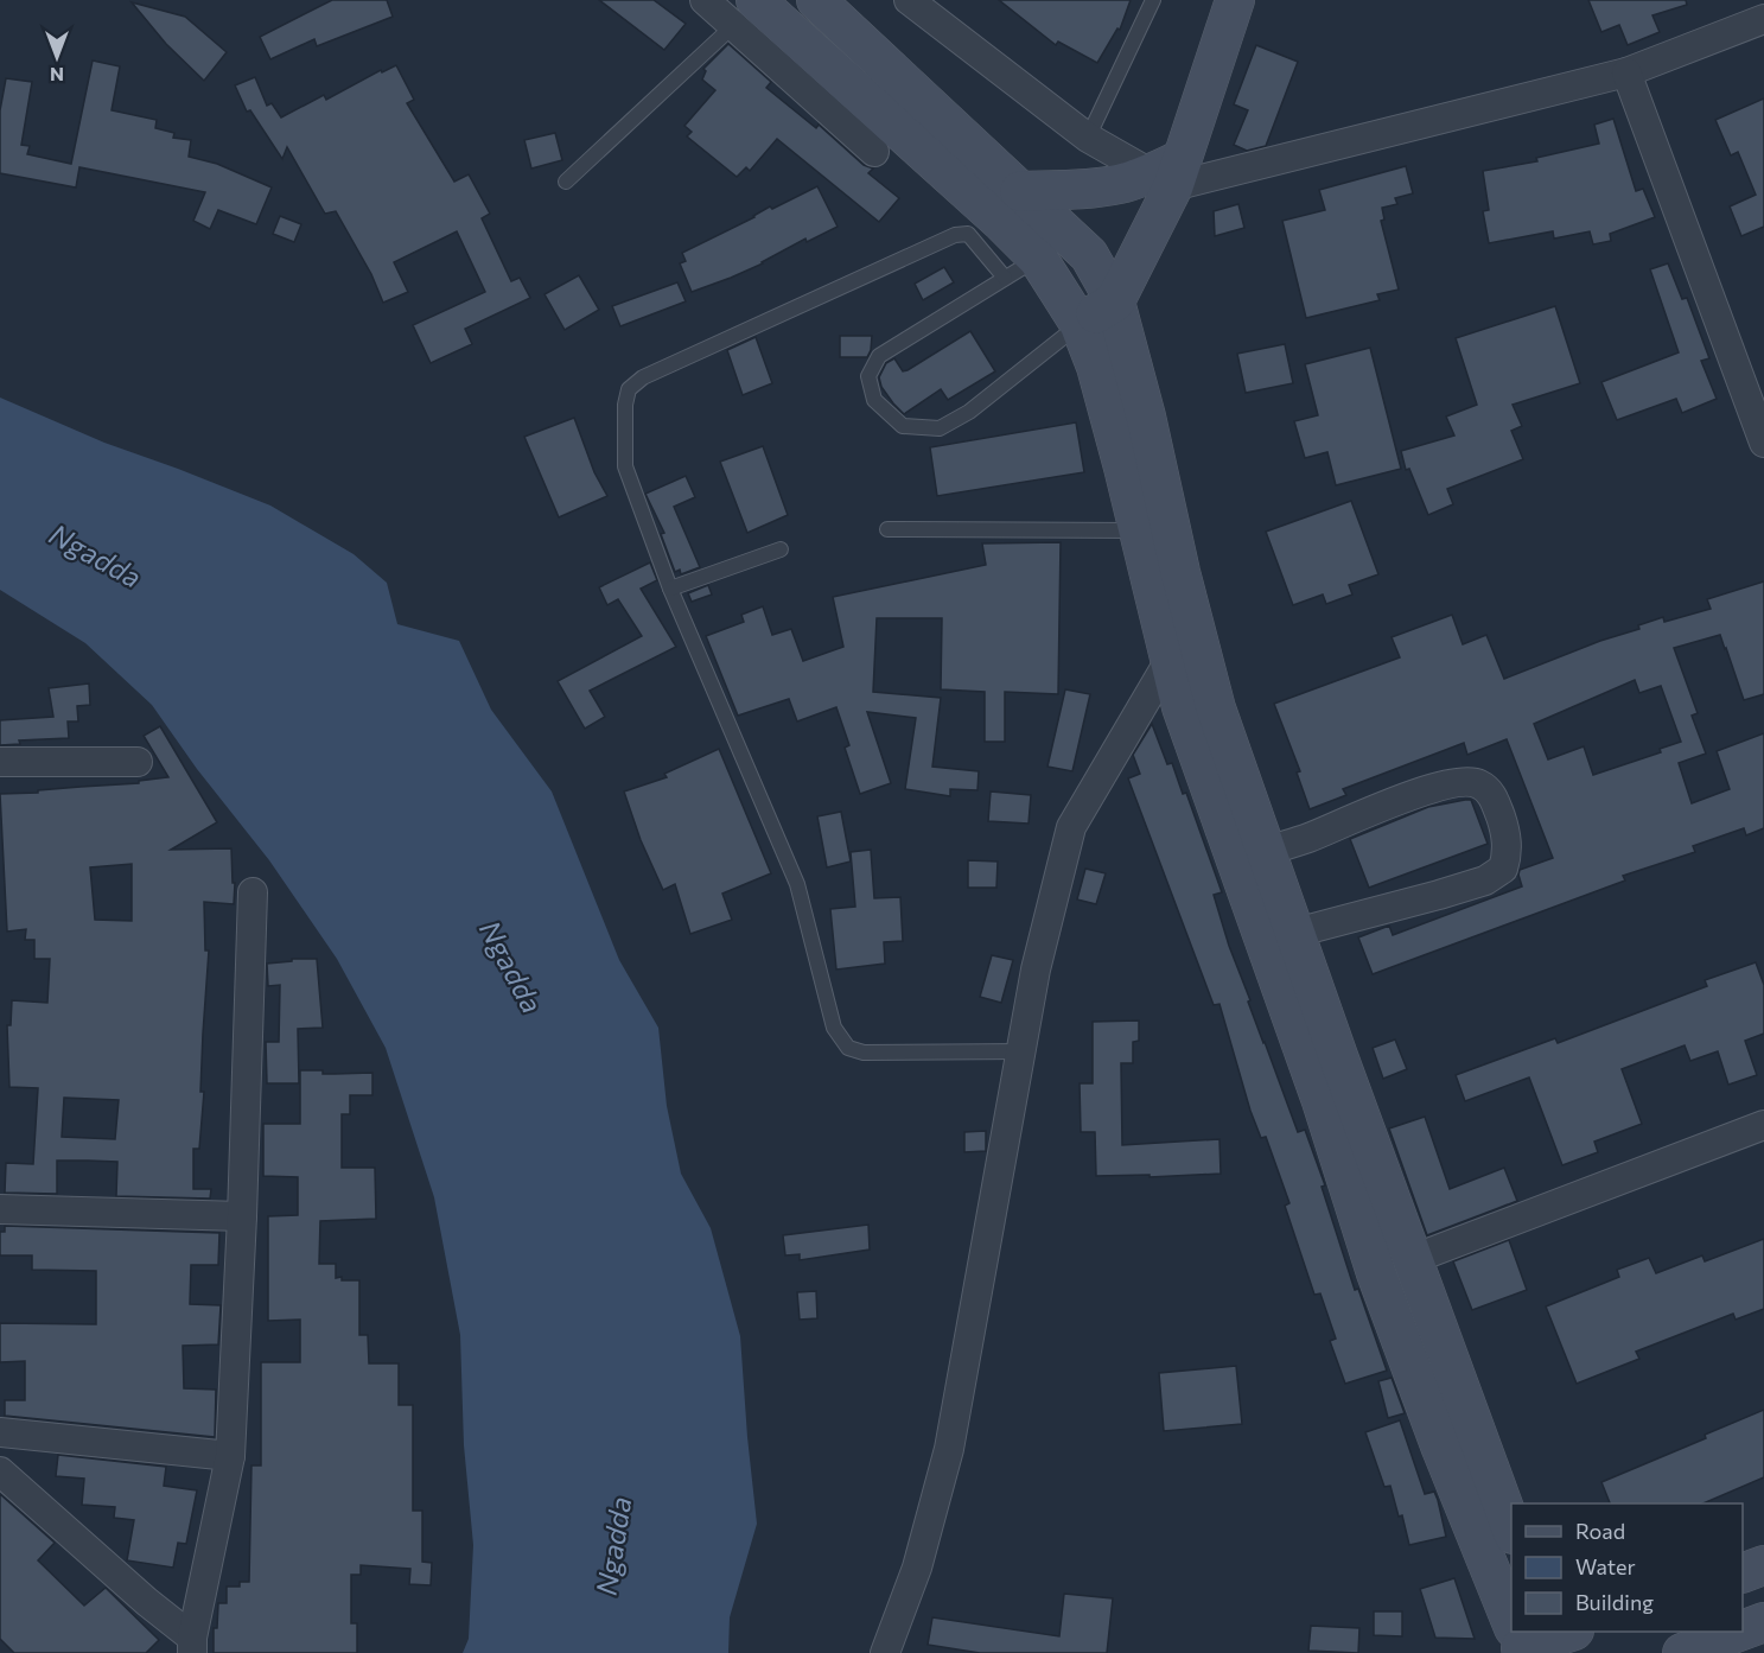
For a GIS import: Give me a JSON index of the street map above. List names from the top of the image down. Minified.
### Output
{"water":["Ngadda"],"legend":["Road","Water","Building"],"north":"bottom"}
